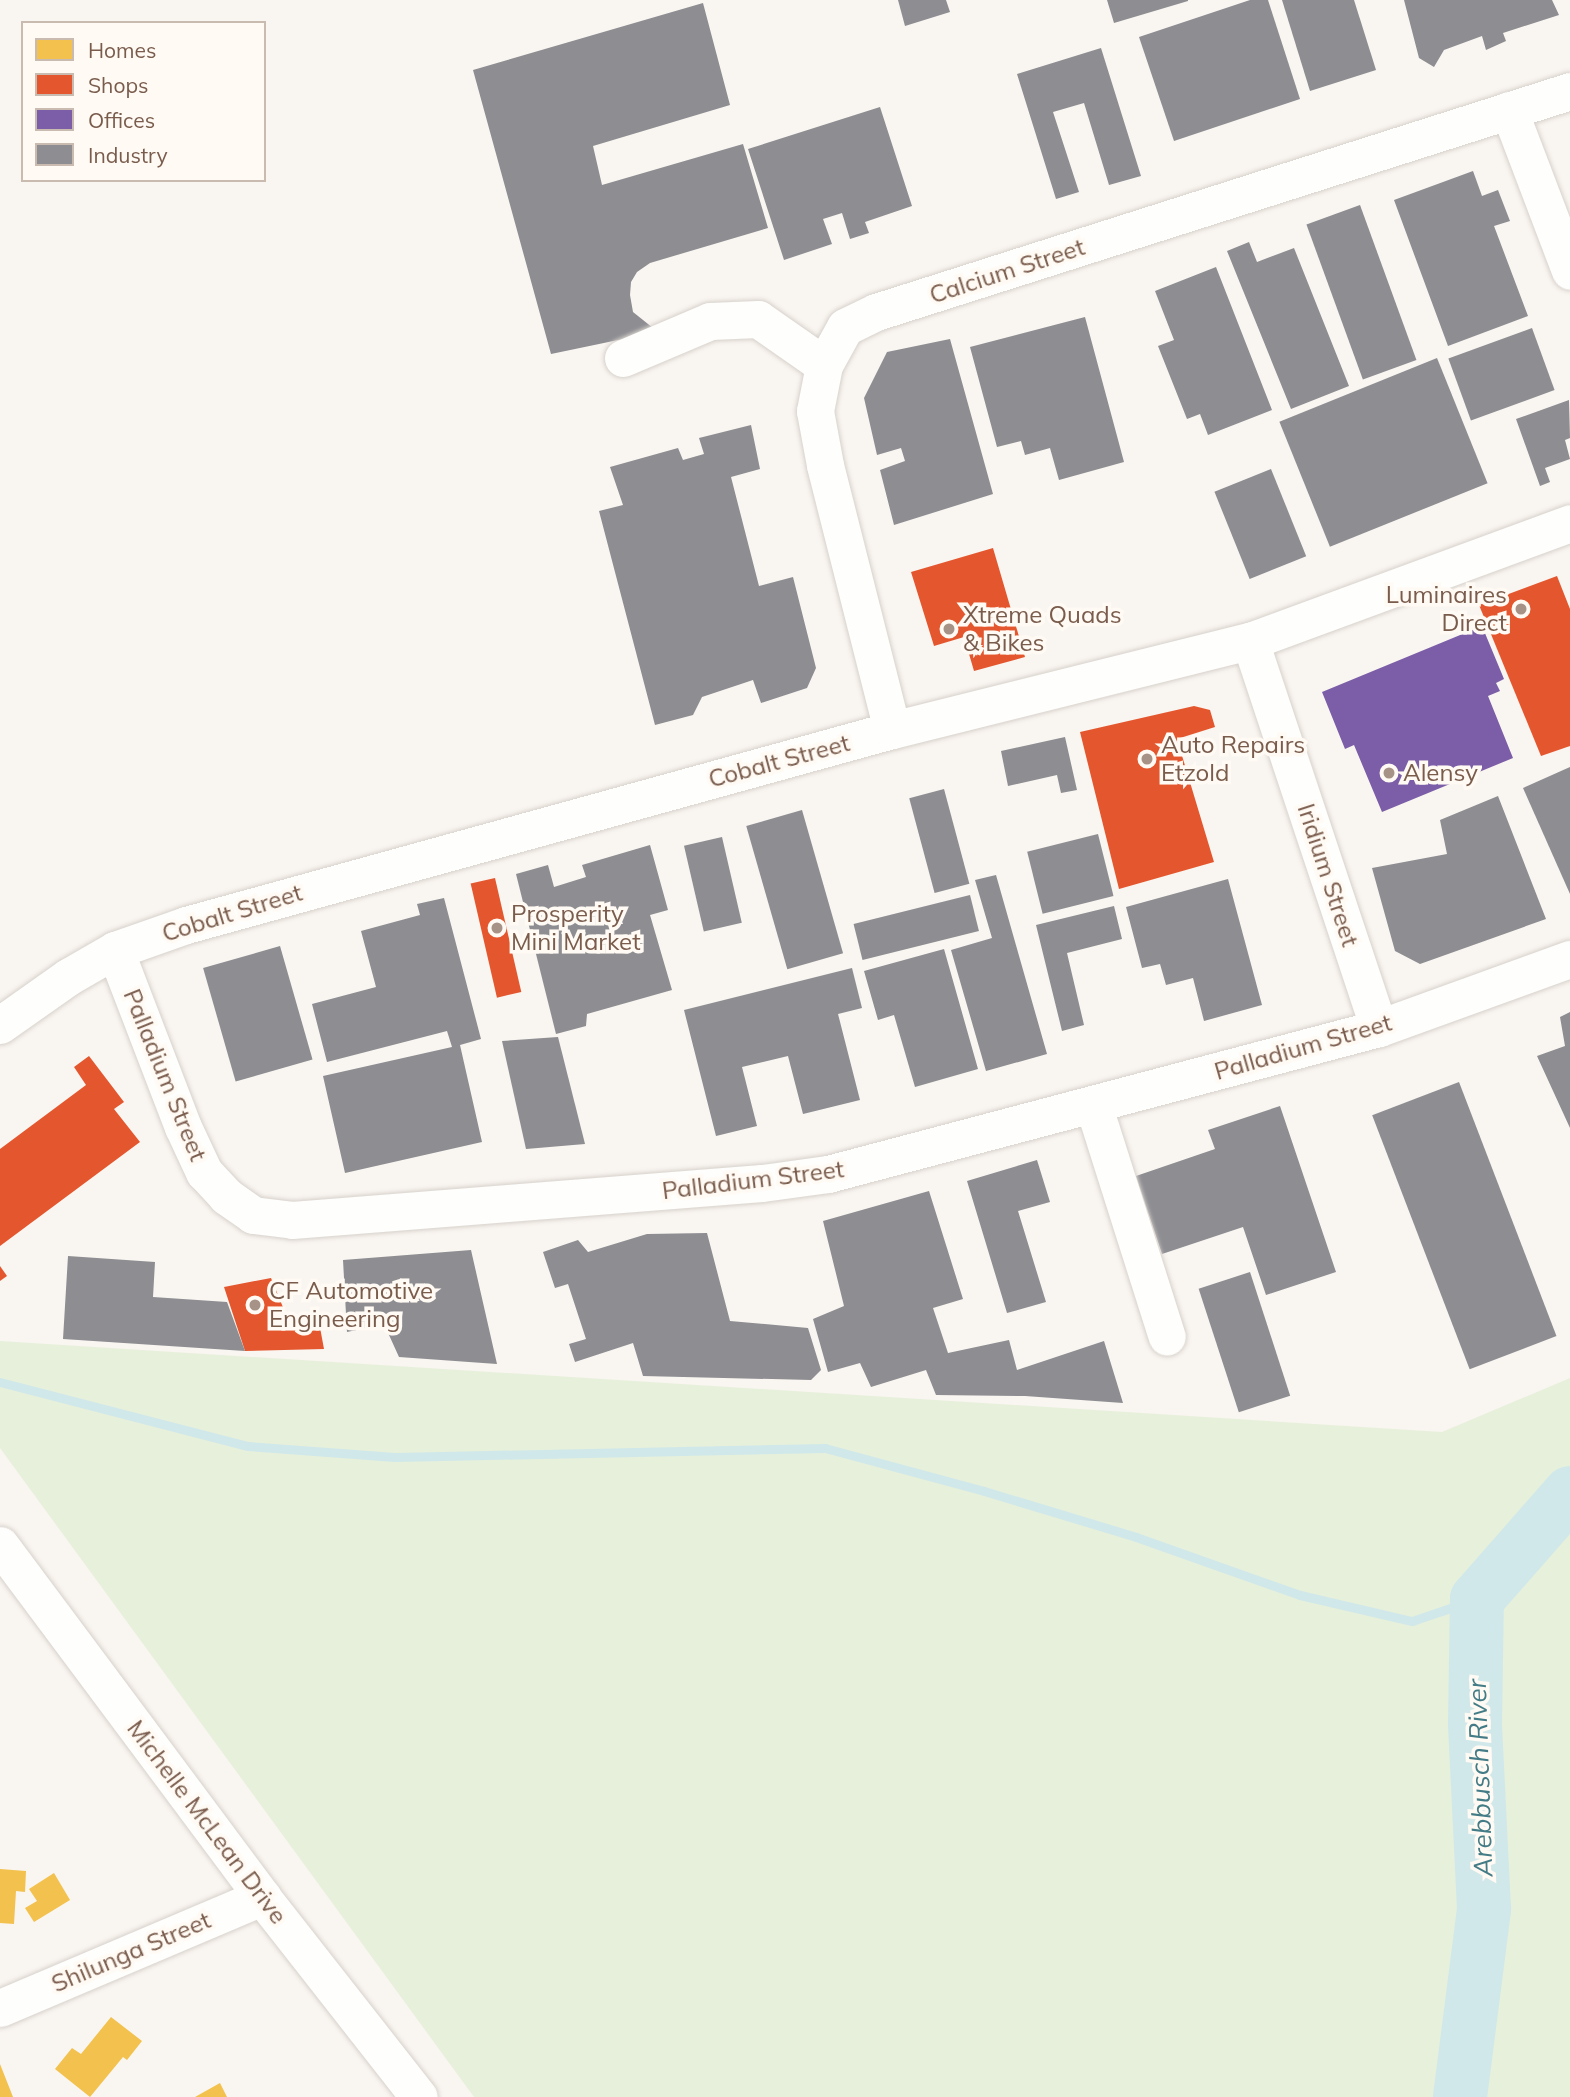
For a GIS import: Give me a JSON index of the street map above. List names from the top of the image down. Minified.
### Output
{"streets":{"street":["Calcium Street","Cobalt Street","Iridium Street","Palladium Street","Michelle McLean Drive","Shilunga Street"]},"crossings":[["Calcium Street","Cobalt Street"],["Cobalt Street","Iridium Street"],["Cobalt Street","Palladium Street"],["Iridium Street","Palladium Street"],["Michelle McLean Drive","Shilunga Street"]],"water":["Arebbusch River"],"places":["Luminaires Direct","Xtreme Quads & Bikes","Auto Repairs Etzold","Alensy","Prosperity Mini Market","CF Automotive Engineering"],"legend":["Homes","Shops","Offices","Industry"]}
